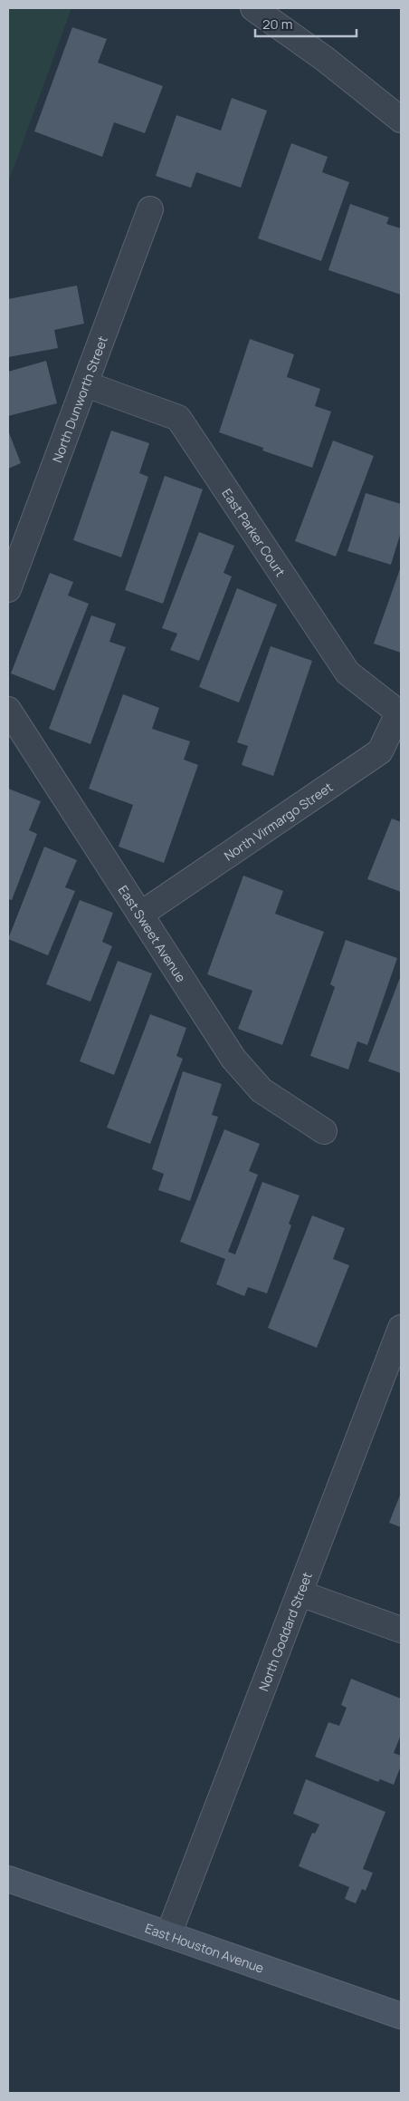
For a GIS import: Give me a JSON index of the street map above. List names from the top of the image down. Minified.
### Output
{"streets":{"main road":["East Houston Avenue"],"street":["North Dunworth Street","East Parker Court","North Virmargo Street","East Sweet Avenue","North Goddard Street"]},"crossings":[["North Dunworth Street","East Parker Court"],["East Parker Court","North Virmargo Street"],["North Virmargo Street","East Sweet Avenue"],["North Goddard Street","East Houston Avenue"]],"scale_bar":"20 m"}
